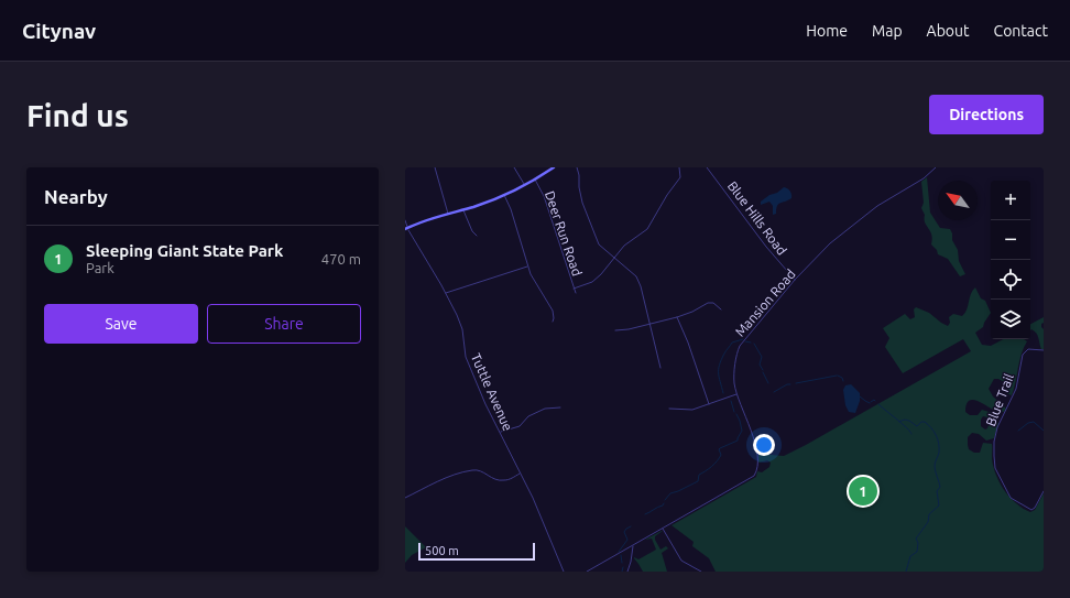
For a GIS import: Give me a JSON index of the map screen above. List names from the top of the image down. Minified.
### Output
{"streets":{"street":["Blue Hills Road","Deer Run Road","Mansion Road","Tuttle Avenue","Blue Trail"]},"crossings":[["Blue Hills Road","Mansion Road"]],"scale_bar":"500 m","north":"top left","page":{"header":"Citynav","nav":["Home","Map","About","Contact"],"buttons":["Directions",["Save","Share"]],"title":"Find us","heading":"Nearby","map_buttons":["+","−"],"list":[{"mark":"1","name":"Sleeping Giant State Park","note":"Park","value":"470 m"}],"pins":"1","scale":"500 m"}}
